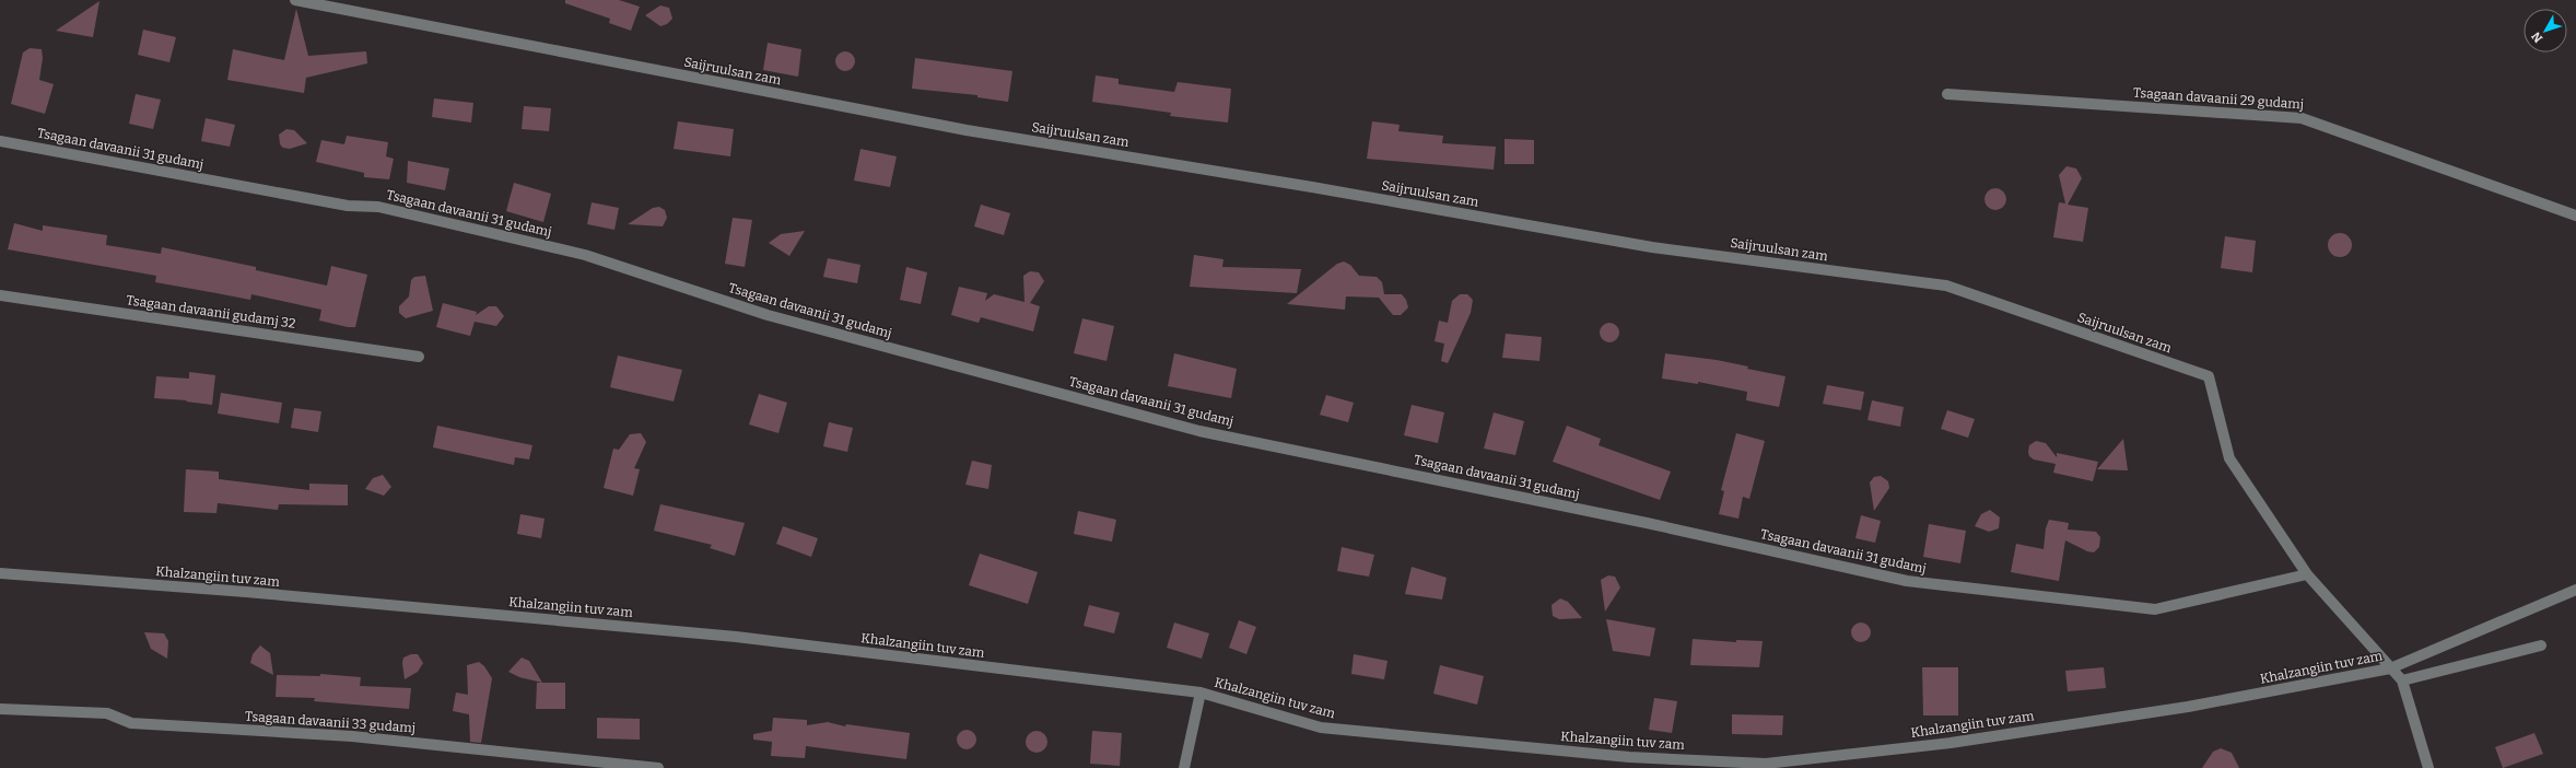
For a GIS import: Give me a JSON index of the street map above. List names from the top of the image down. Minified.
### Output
{"streets":{"street":["Saijruulsan zam","Tsagaan davaanii 29 gudamj","Tsagaan davaanii 31 gudamj","Tsagaan davaanii gudamj 32","Khalzangiin tuv zam","Tsagaan davaanii 33 gudamj"]},"crossings":[["Saijruulsan zam","Tsagaan davaanii 31 gudamj"],["Saijruulsan zam","Khalzangiin tuv zam"]],"north":"bottom left"}
